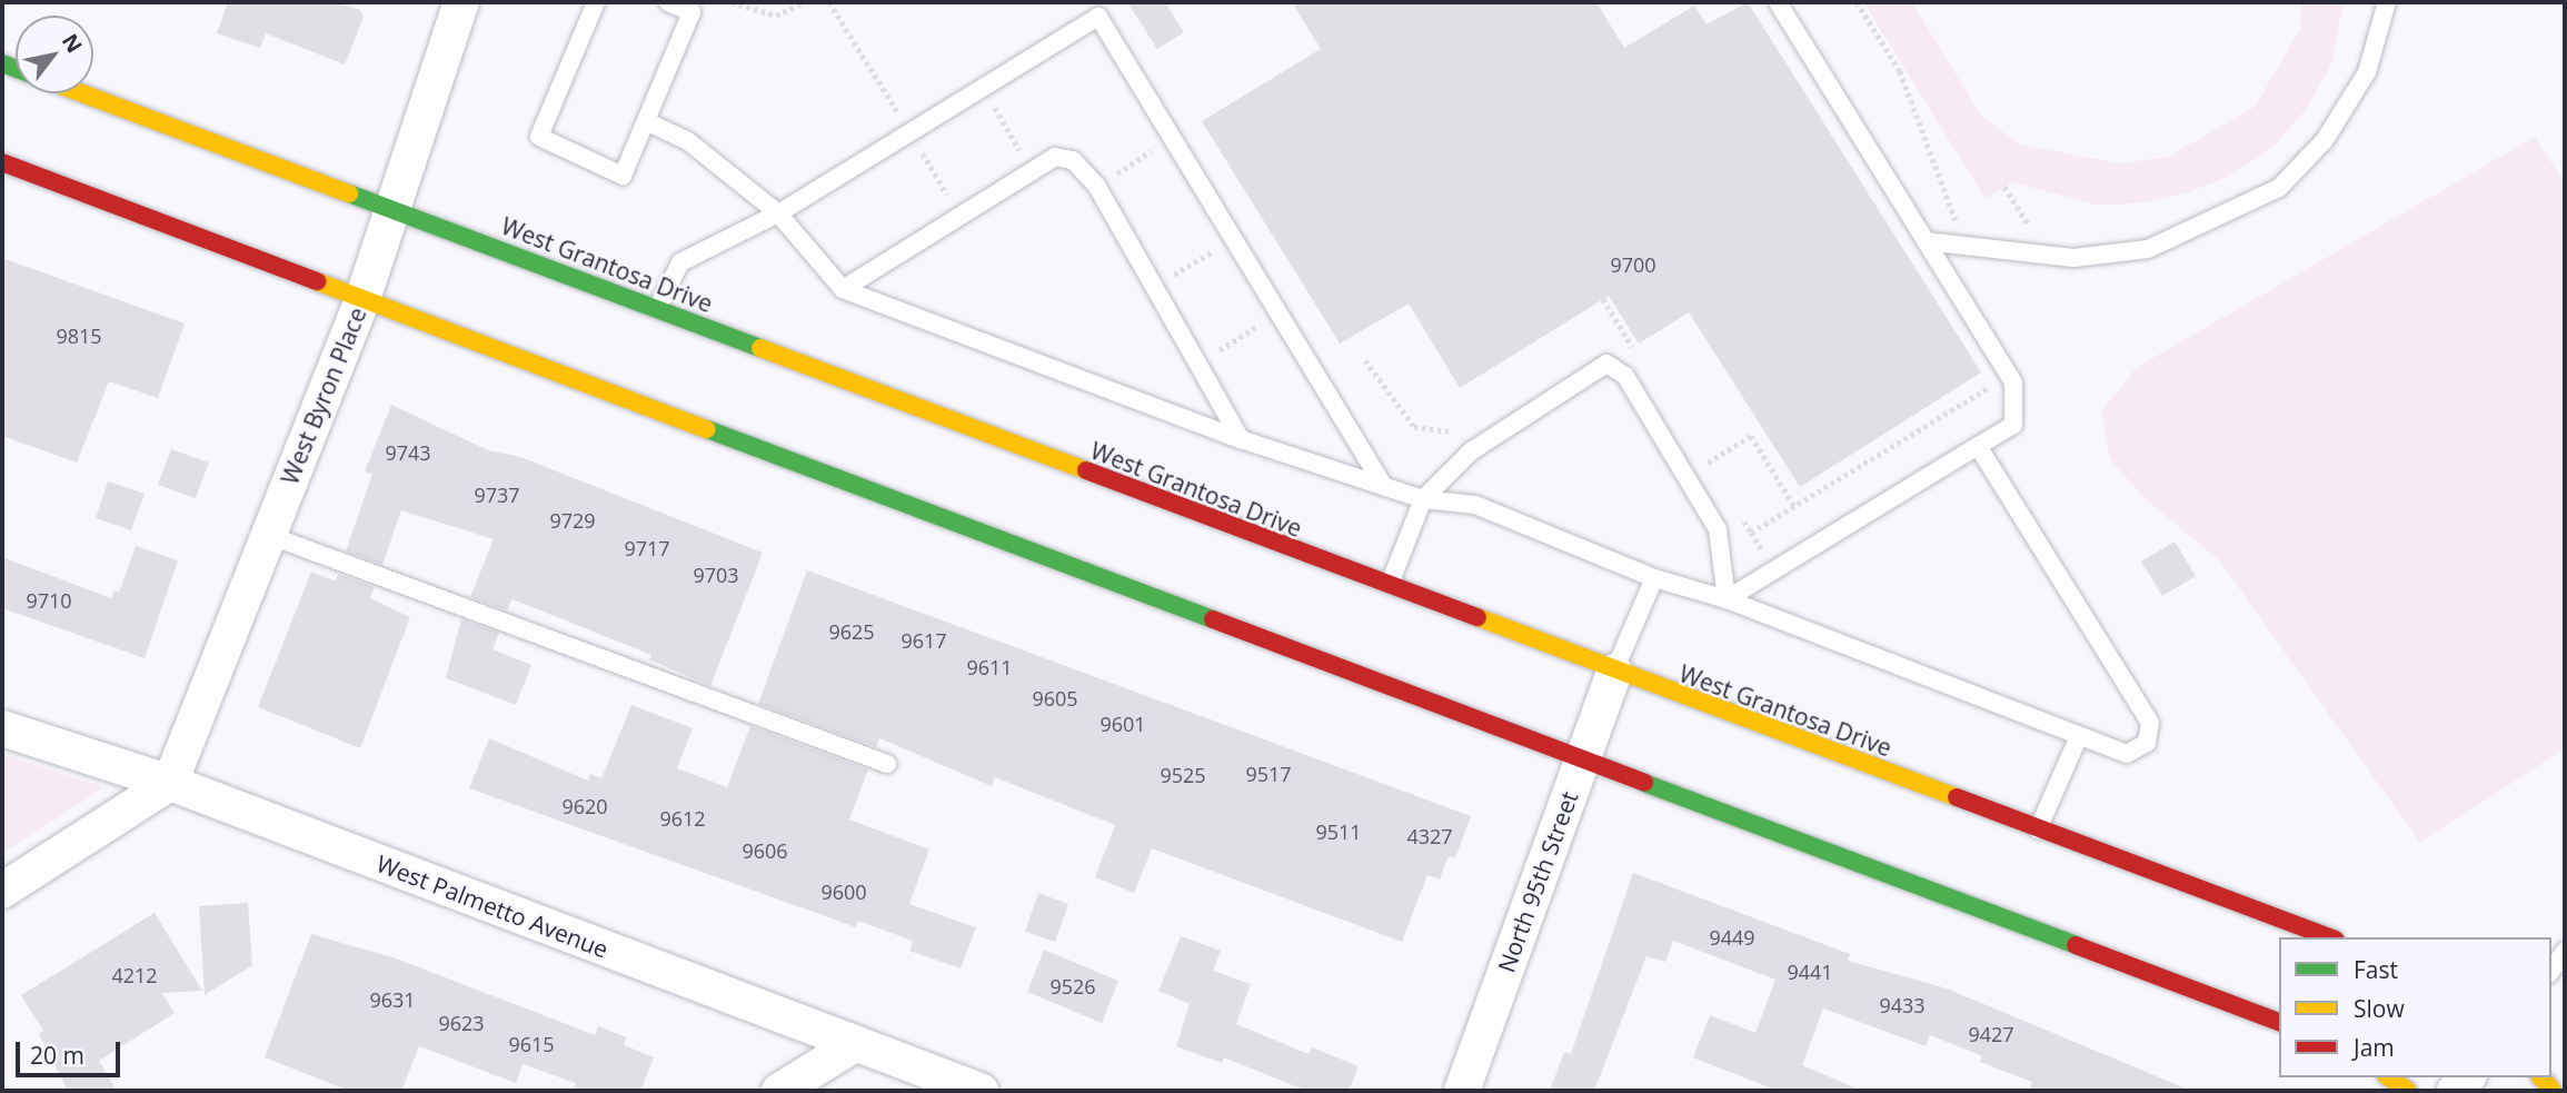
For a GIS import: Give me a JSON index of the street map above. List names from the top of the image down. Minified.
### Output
{"streets":{"street":["West Grantosa Drive","West Byron Place","North 95th Street","West Palmetto Avenue"]},"crossings":[["West Grantosa Drive","West Byron Place"],["West Grantosa Drive","North 95th Street"],["West Byron Place","West Palmetto Avenue"]],"house_numbers":["9700","9815","9743","9737","9729","9717","9703","9710","9625","9617","9611","9605","9601","9517","9525","9620","9612","9511","4327","9606","9600","9449","9441","4212","9526","9631","9433","9623","9427","9615"],"legend":["Fast","Slow","Jam"],"scale_bar":"20 m","north":"top right"}
